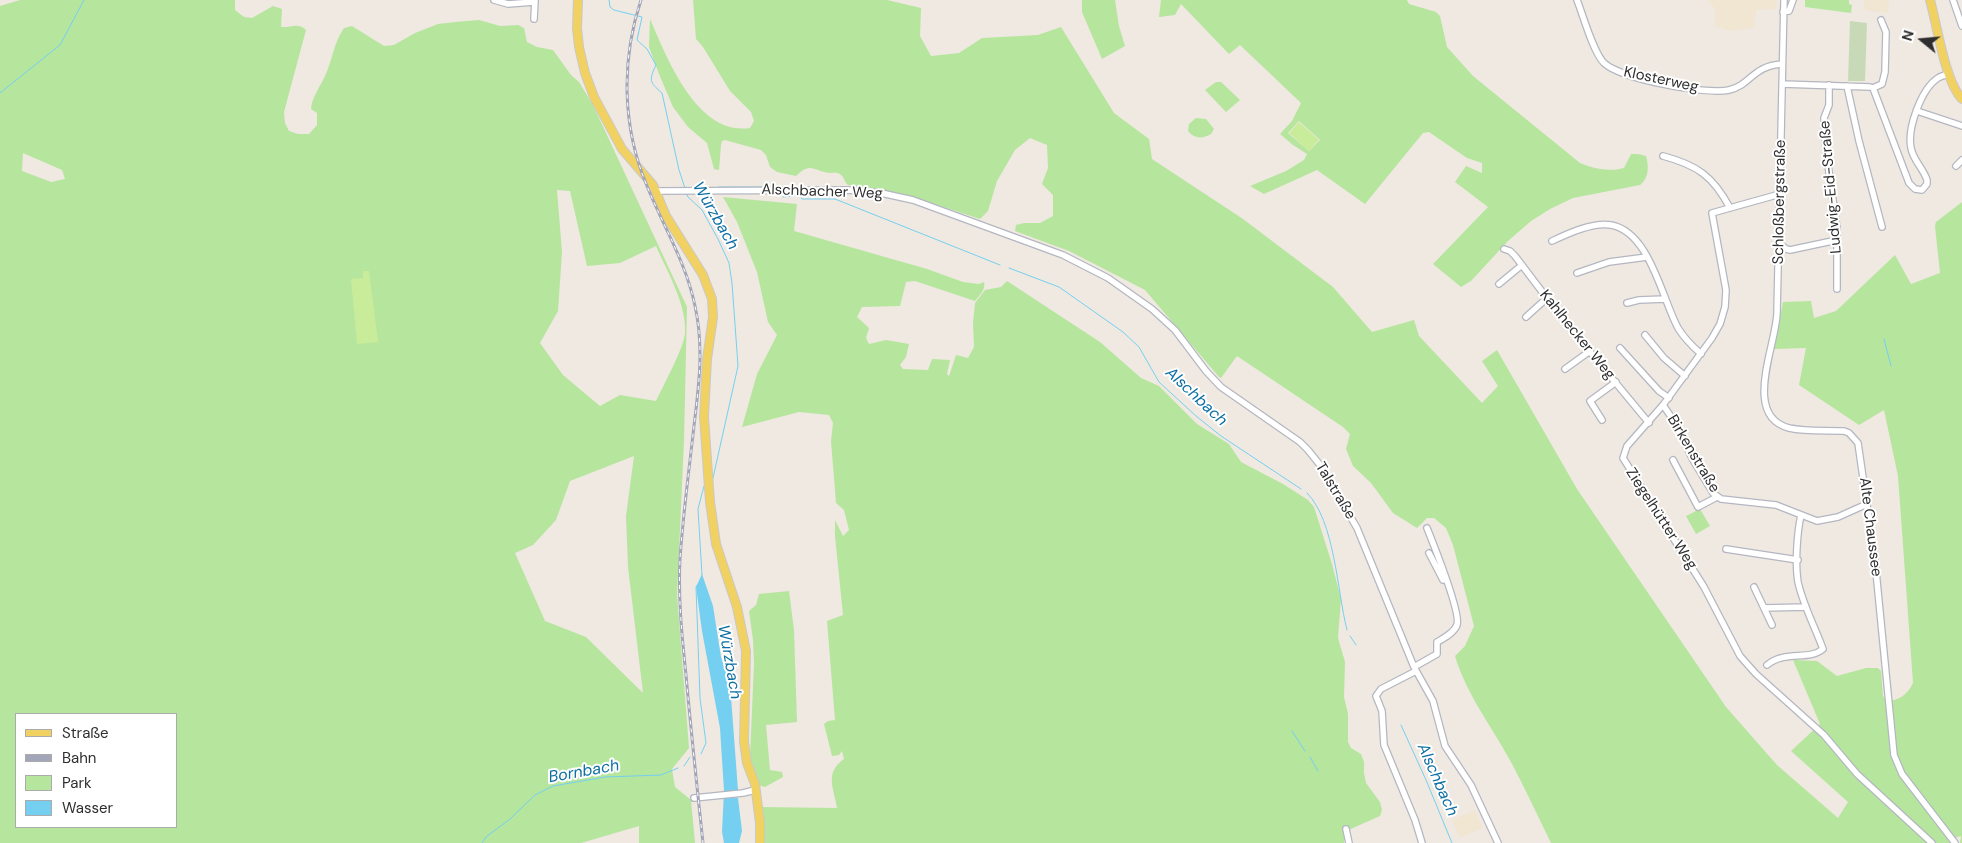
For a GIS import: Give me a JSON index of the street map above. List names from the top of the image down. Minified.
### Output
{"streets":{"street":["Klosterweg","Ludwig-Eid-Straße","Alschbacher Weg","Schloßbergstraße","Kahlhecker Weg","Birkenstraße","Talstraße","Ziegelhütter Weg","Alte Chaussee"]},"crossings":[["Klosterweg","Schloßbergstraße"],["Alschbacher Weg","Talstraße"],["Schloßbergstraße","Alte Chaussee"],["Kahlhecker Weg","Ziegelhütter Weg"],["Birkenstraße","Ziegelhütter Weg"],["Birkenstraße","Alte Chaussee"]],"water":["Würzbach","Alschbach","Bornbach"],"legend":["Straße","Bahn","Park","Wasser"],"north":"left"}
